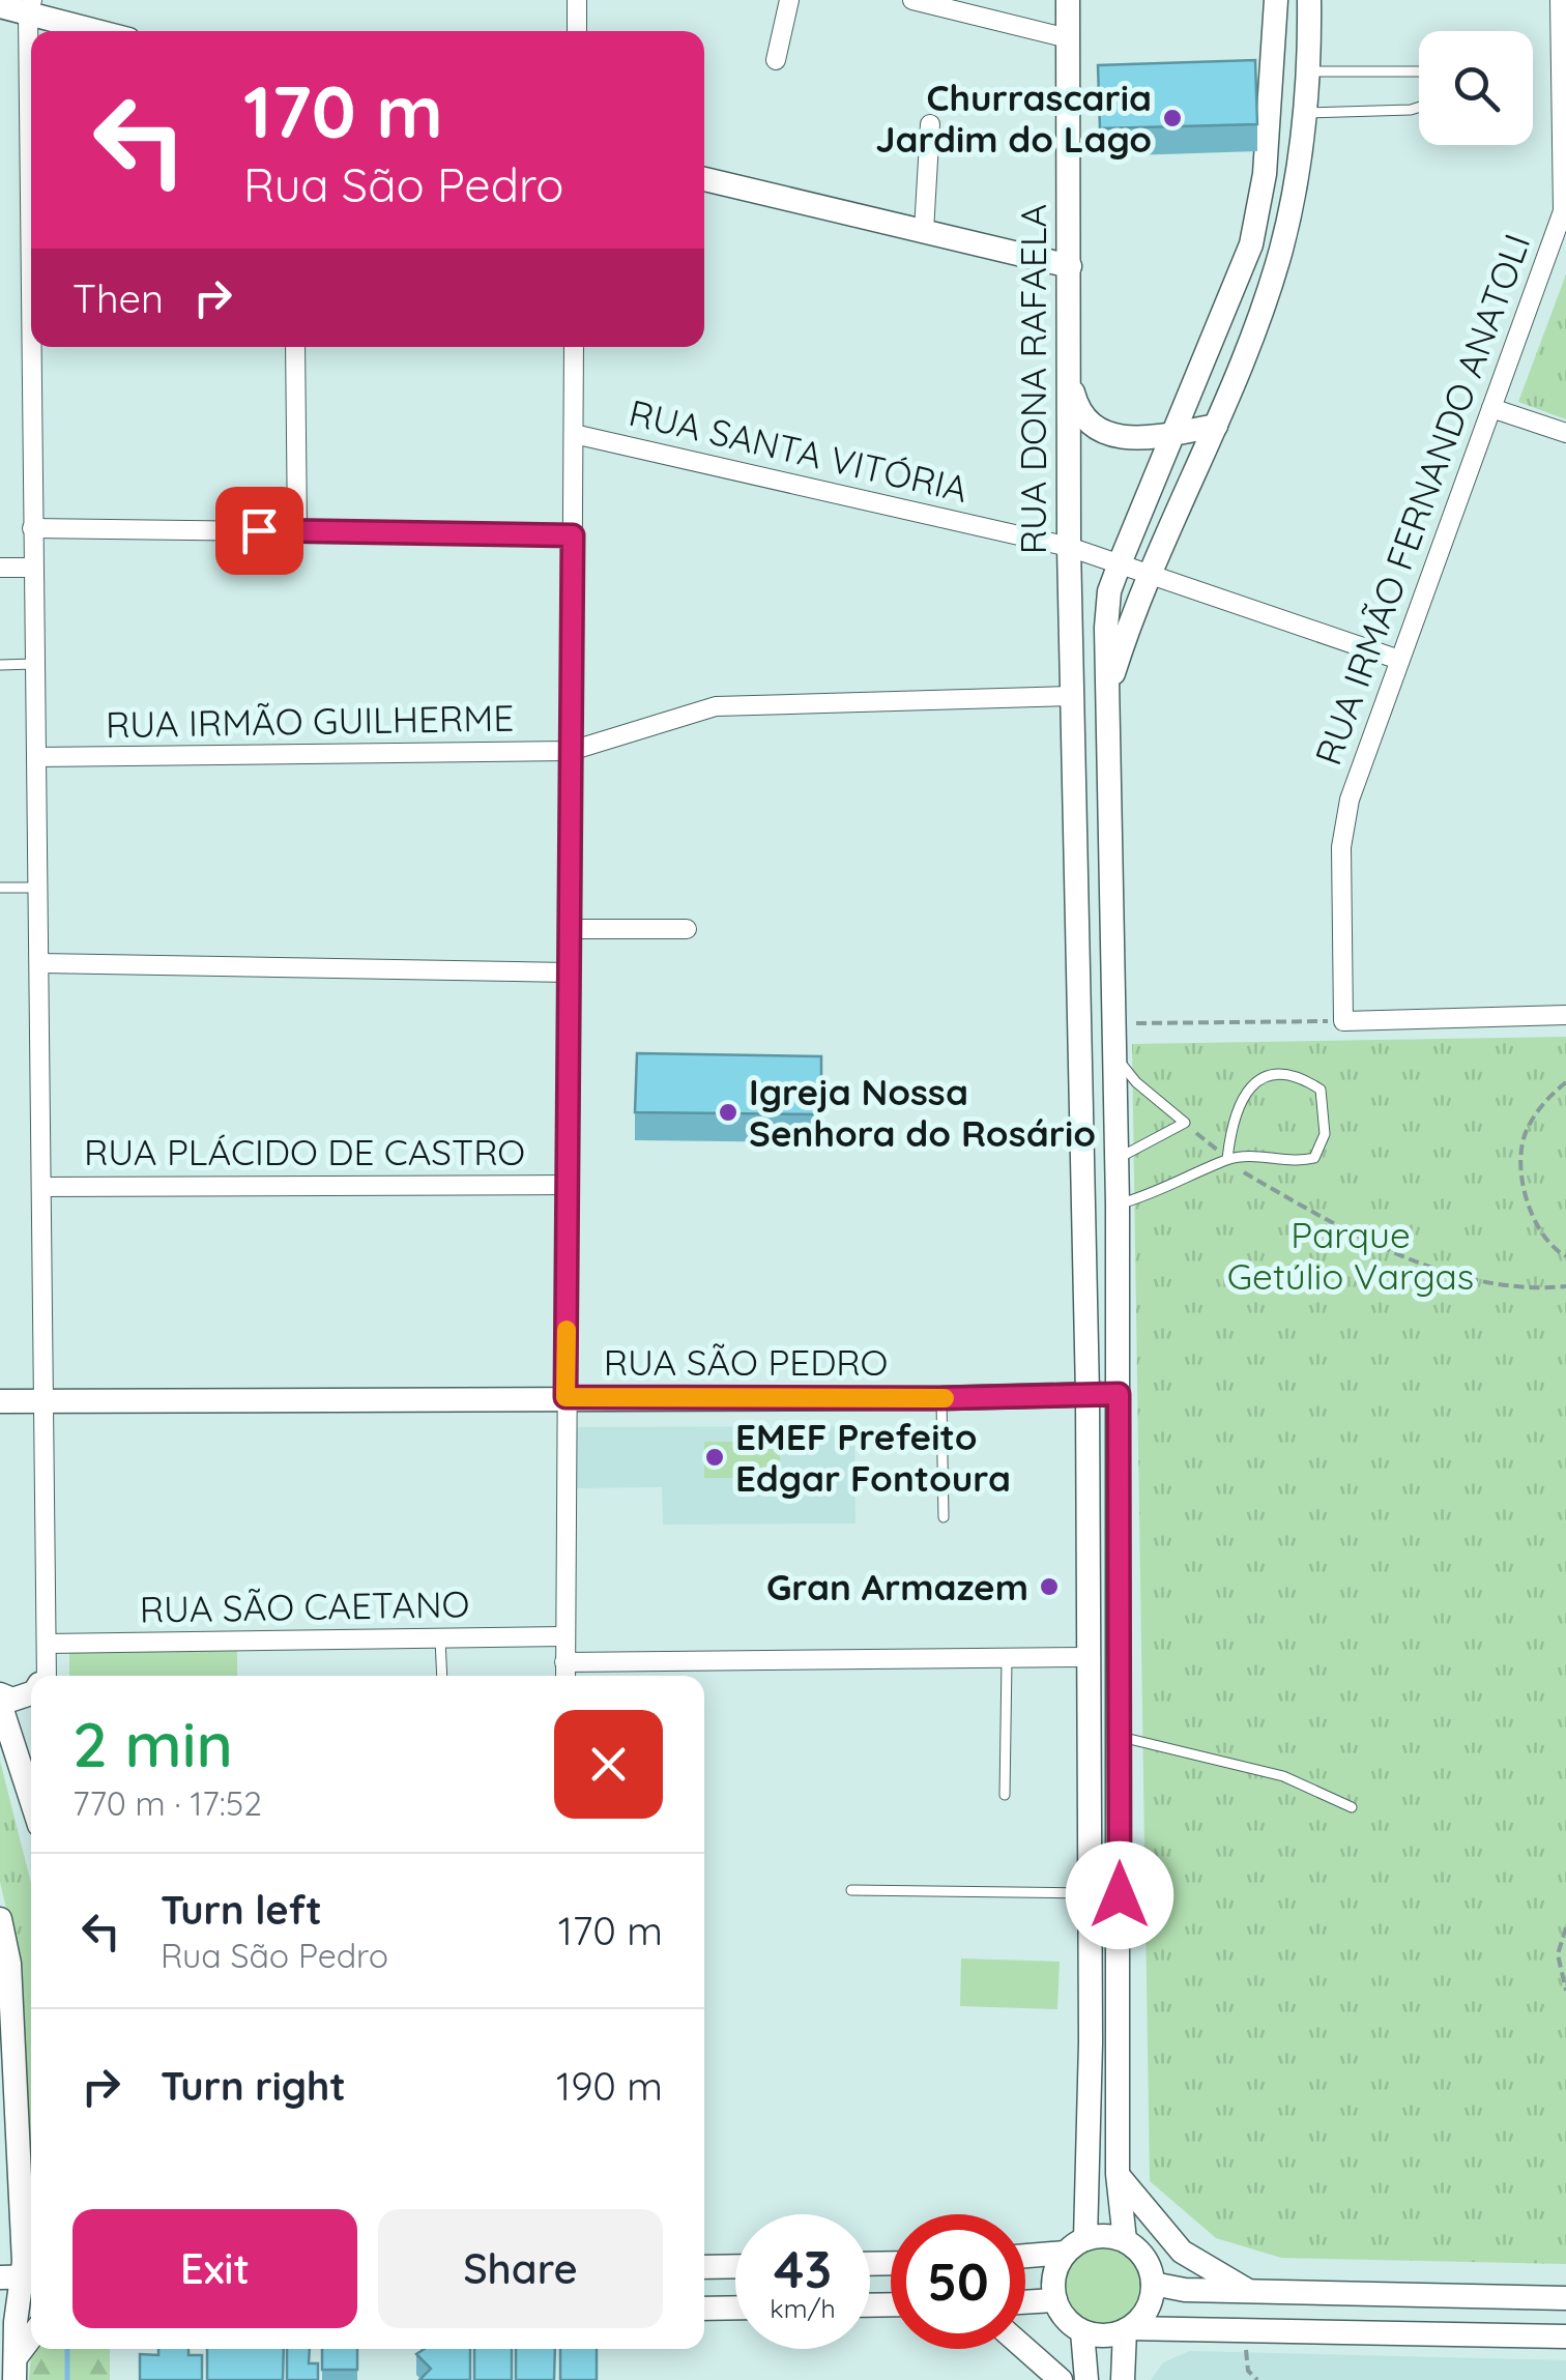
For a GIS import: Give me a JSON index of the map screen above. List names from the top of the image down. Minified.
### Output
{"streets":{"main road":["RUA DONA RAFAELA","RUA SÃO PEDRO"],"street":["RUA SANTA VITÓRIA","RUA IRMÃO FERNANDO ANATOLI","RUA IRMÃO GUILHERME","RUA PLÁCIDO DE CASTRO","RUA SÃO CAETANO"]},"crossings":[["RUA DONA RAFAELA","RUA SANTA VITÓRIA"],["RUA DONA RAFAELA","RUA IRMÃO GUILHERME"],["RUA DONA RAFAELA","RUA SÃO PEDRO"],["RUA SANTA VITÓRIA","RUA IRMÃO FERNANDO ANATOLI"]],"parks":["Parque Getúlio Vargas"],"places":["Churrascaria Jardim do Lago","Igreja Nossa Senhora do Rosário","EMEF Prefeito Edgar Fontoura","Gran Armazem"],"page":{"turn":["170 m","Rua São Pedro"],"then":"Then","heading":["2 min","770 m · 17:52"],"list":[{"name":"Turn left","note":"Rua São Pedro","value":"170 m"},{"name":"Turn right","value":"190 m"}],"buttons":["Exit","Share"],"speed":"43 km/h","limit":"50"}}
